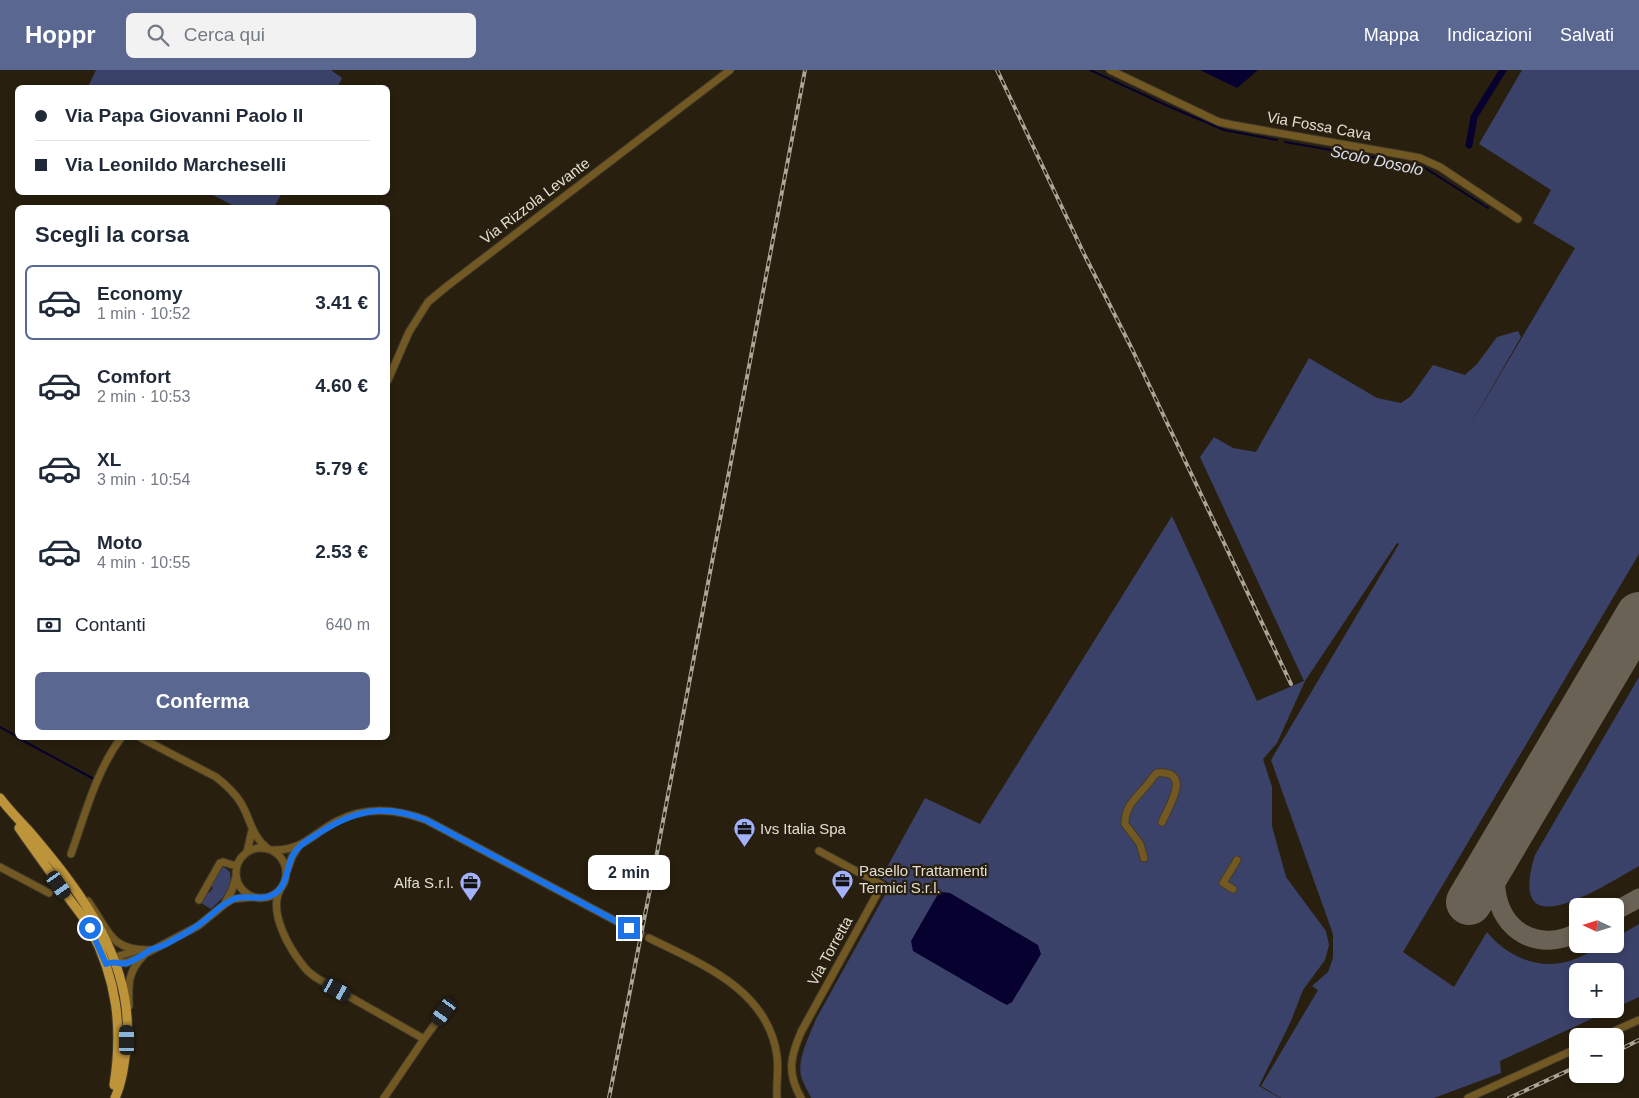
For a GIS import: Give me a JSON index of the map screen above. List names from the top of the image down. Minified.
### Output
{"streets":{"street":["Via Fossa Cava","Via Rizzola Levante","Via Torretta"]},"water":["Scolo Dosolo"],"places":{"office":["Ivs Italia Spa","Pasello Trattamenti Termici S.r.l.","Alfa S.r.l."]},"north":"left","page":{"header":"Hoppr","search":"Cerca qui","nav":["Mappa","Indicazioni","Salvati"],"banner":["Via Papa Giovanni Paolo II","Via Leonildo Marcheselli"],"heading":"Scegli la corsa","list":[{"name":"Economy","note":"1 min · 10:52","value":"3.41 €"},{"name":"Comfort","note":"2 min · 10:53","value":"4.60 €"},{"name":"XL","note":"3 min · 10:54","value":"5.79 €"},{"name":"Moto","note":"4 min · 10:55","value":"2.53 €"}],"pay":["Contanti","640 m"],"buttons":"Conferma","bubble":"2 min","map_buttons":["+","−"]}}
